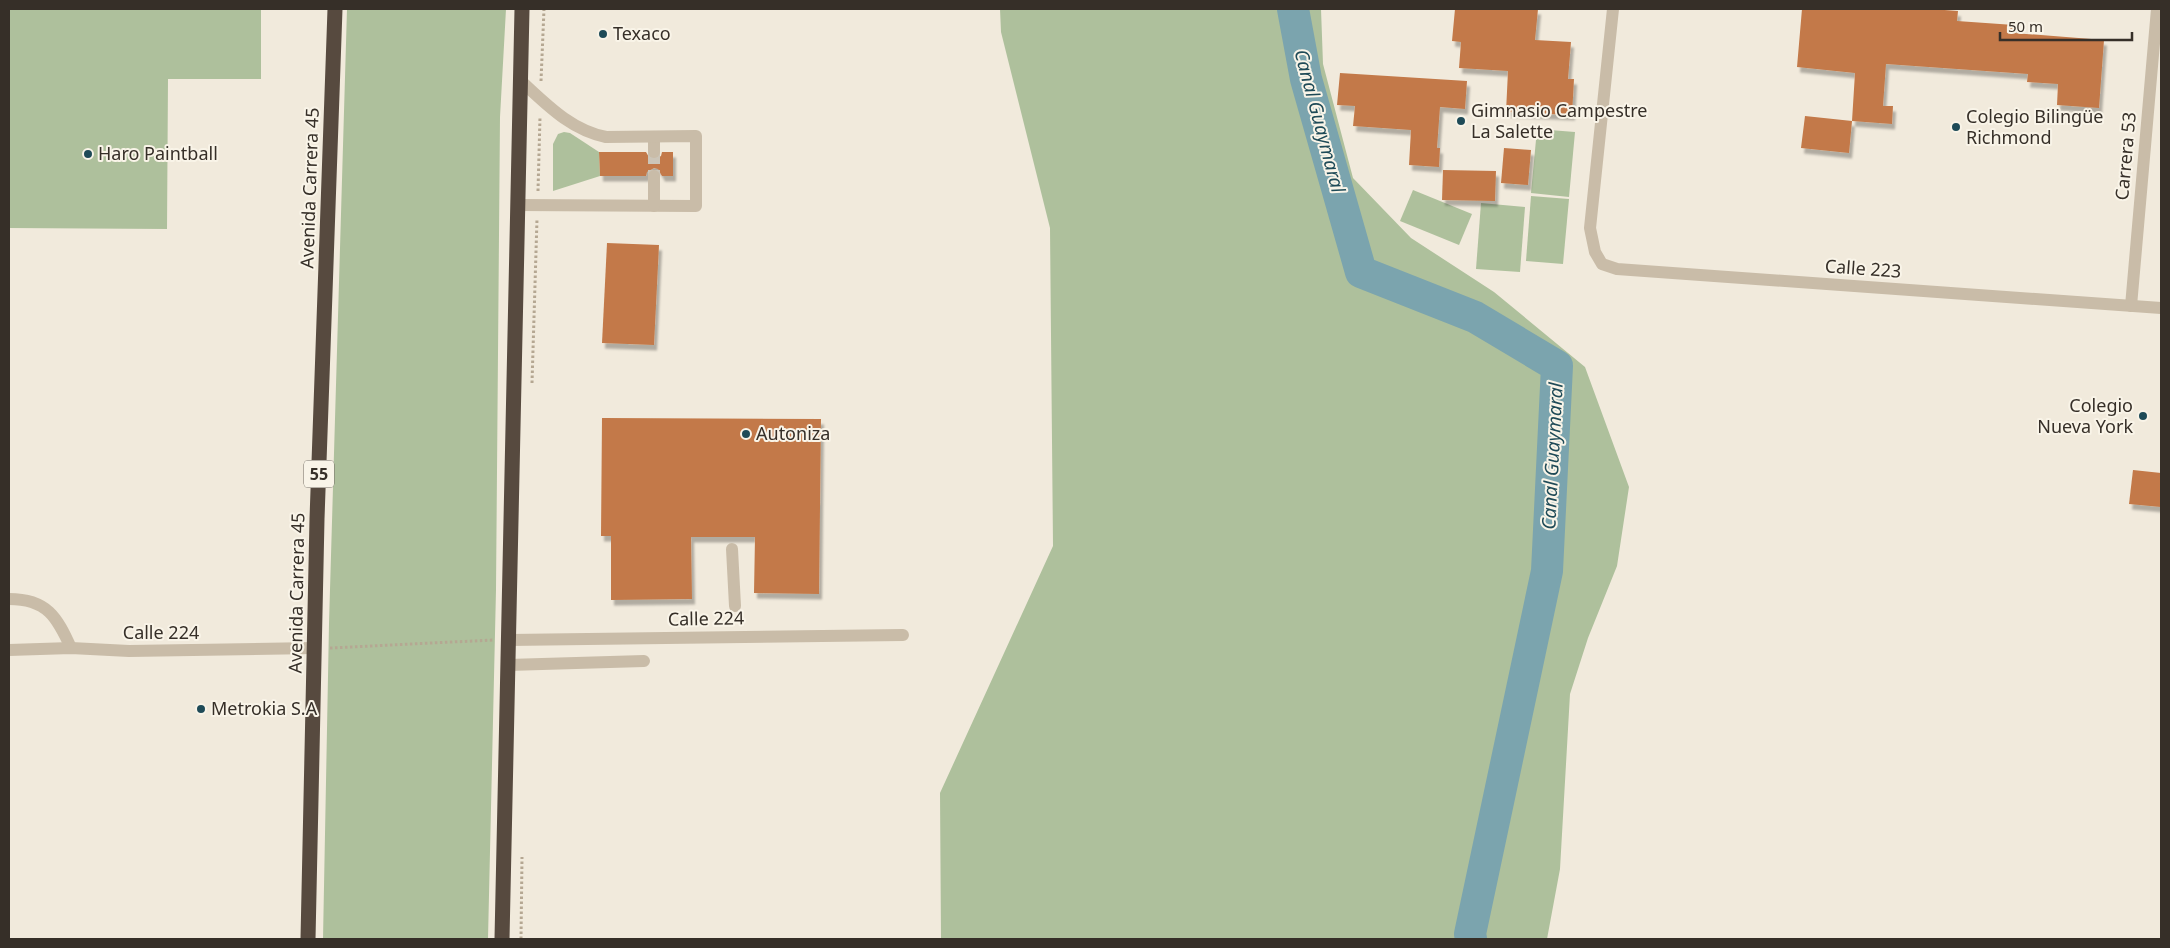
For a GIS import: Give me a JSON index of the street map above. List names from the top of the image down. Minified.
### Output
{"streets":{"highway":["Avenida Carrera 45","55"],"street":["Carrera 53","Calle 223","Calle 224"]},"crossings":[["Carrera 53","Calle 223"],["Avenida Carrera 45","Calle 224"]],"water":["Canal Guaymaral"],"places":["Texaco","Gimnasio Campestre La Salette","Colegio Bilingüe Richmond","Haro Paintball","Colegio Nueva York","Autoniza","Metrokia S.A"],"scale_bar":"50 m"}
